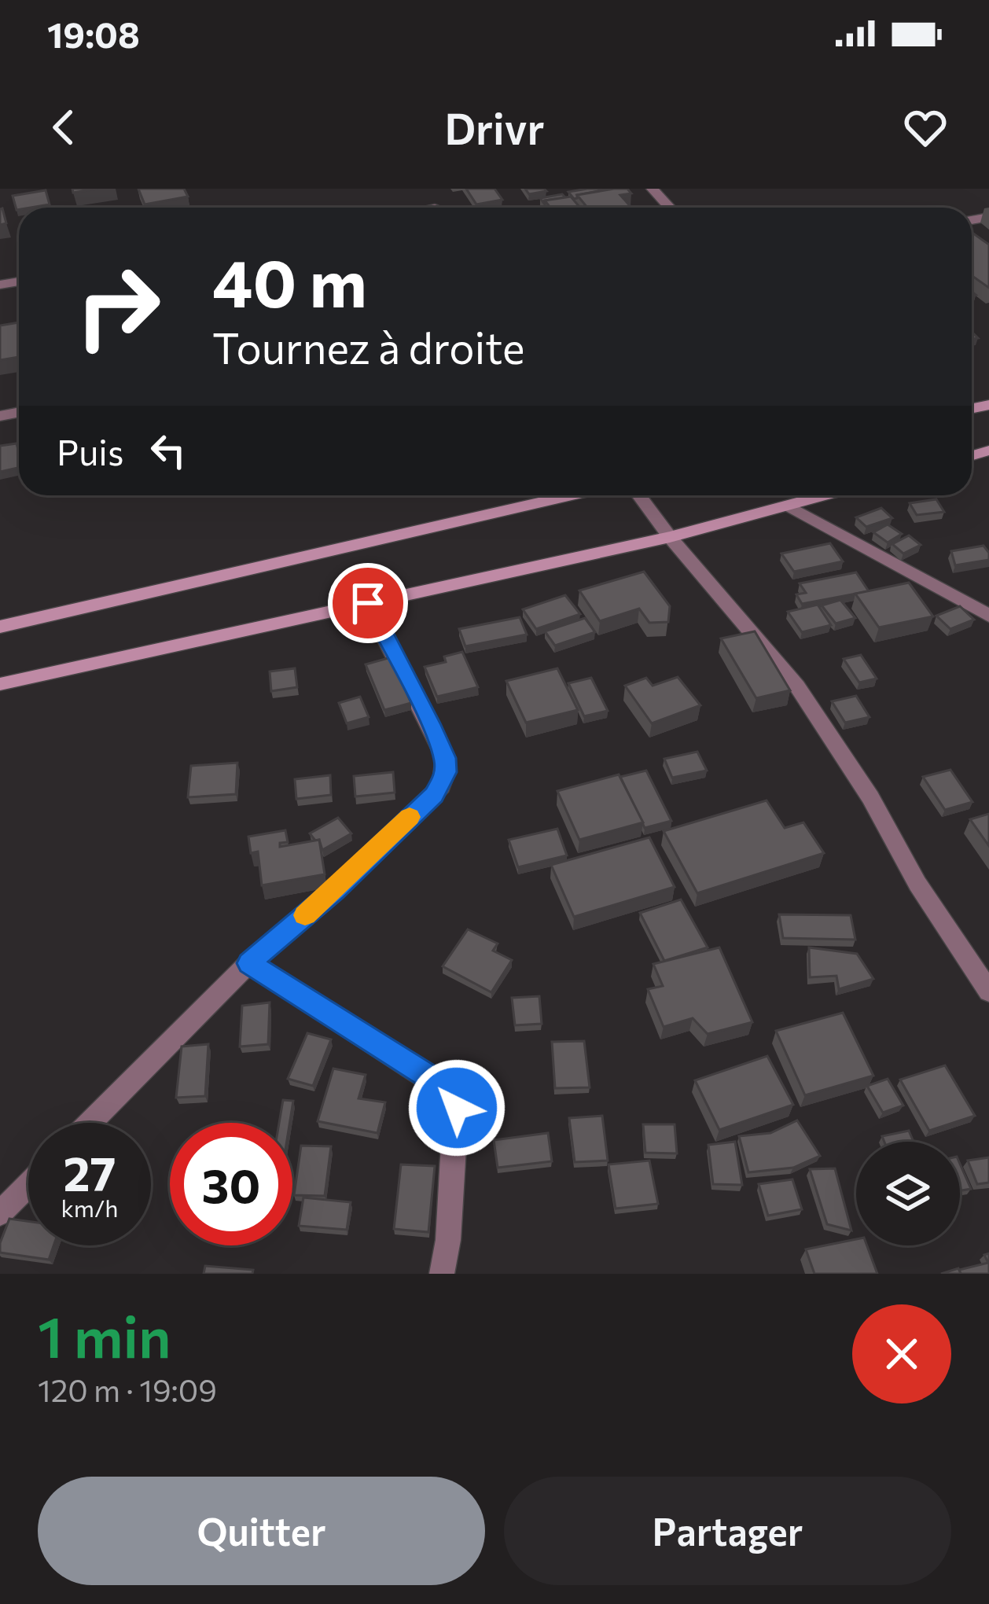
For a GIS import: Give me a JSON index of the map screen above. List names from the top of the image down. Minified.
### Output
{"page":{"status":"19:08","header":"Drivr","turn":["40 m","Tournez à droite"],"then":"Puis","speed":"27 km/h","limit":"30","heading":["1 min","120 m · 19:09"],"buttons":["Quitter","Partager"]}}
